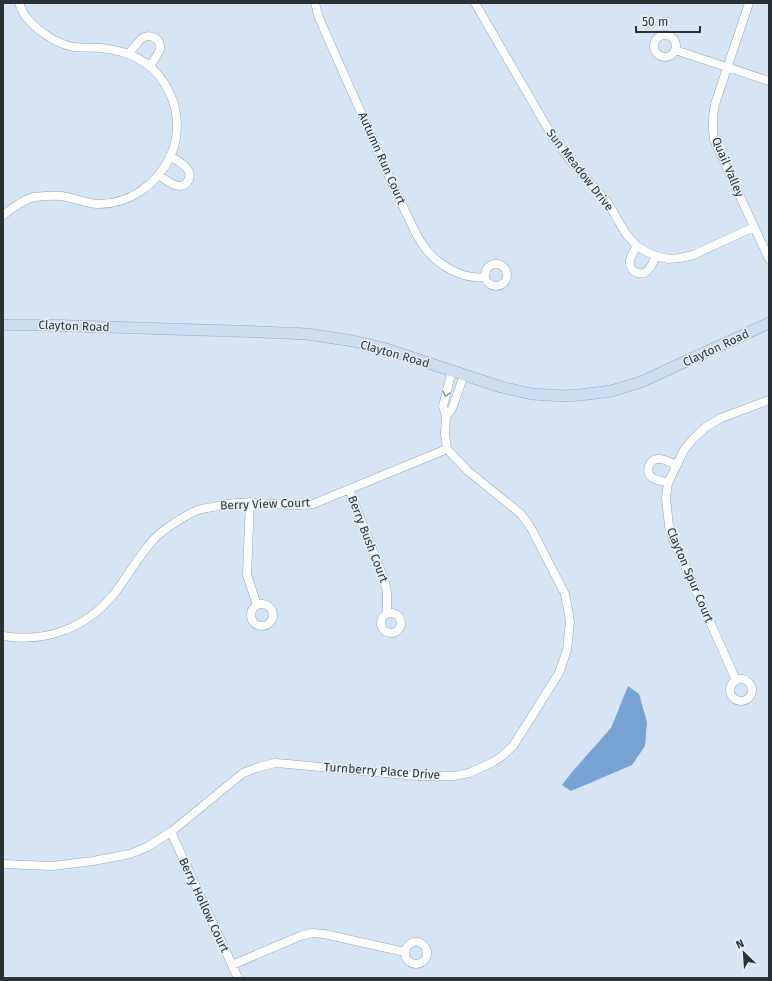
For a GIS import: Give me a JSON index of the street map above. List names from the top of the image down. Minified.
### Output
{"streets":{"main road":["Clayton Road"],"street":["Autumn Run Court","Quail Valley","Sun Meadow Drive","Berry View Court","Berry Bush Court","Clayton Spur Court","Turnberry Place Drive","Berry Hollow Court"]},"crossings":[["Quail Valley","Sun Meadow Drive"],["Berry View Court","Berry Bush Court"],["Berry View Court","Turnberry Place Drive"],["Turnberry Place Drive","Berry Hollow Court"]],"scale_bar":"50 m","north":"top left"}
